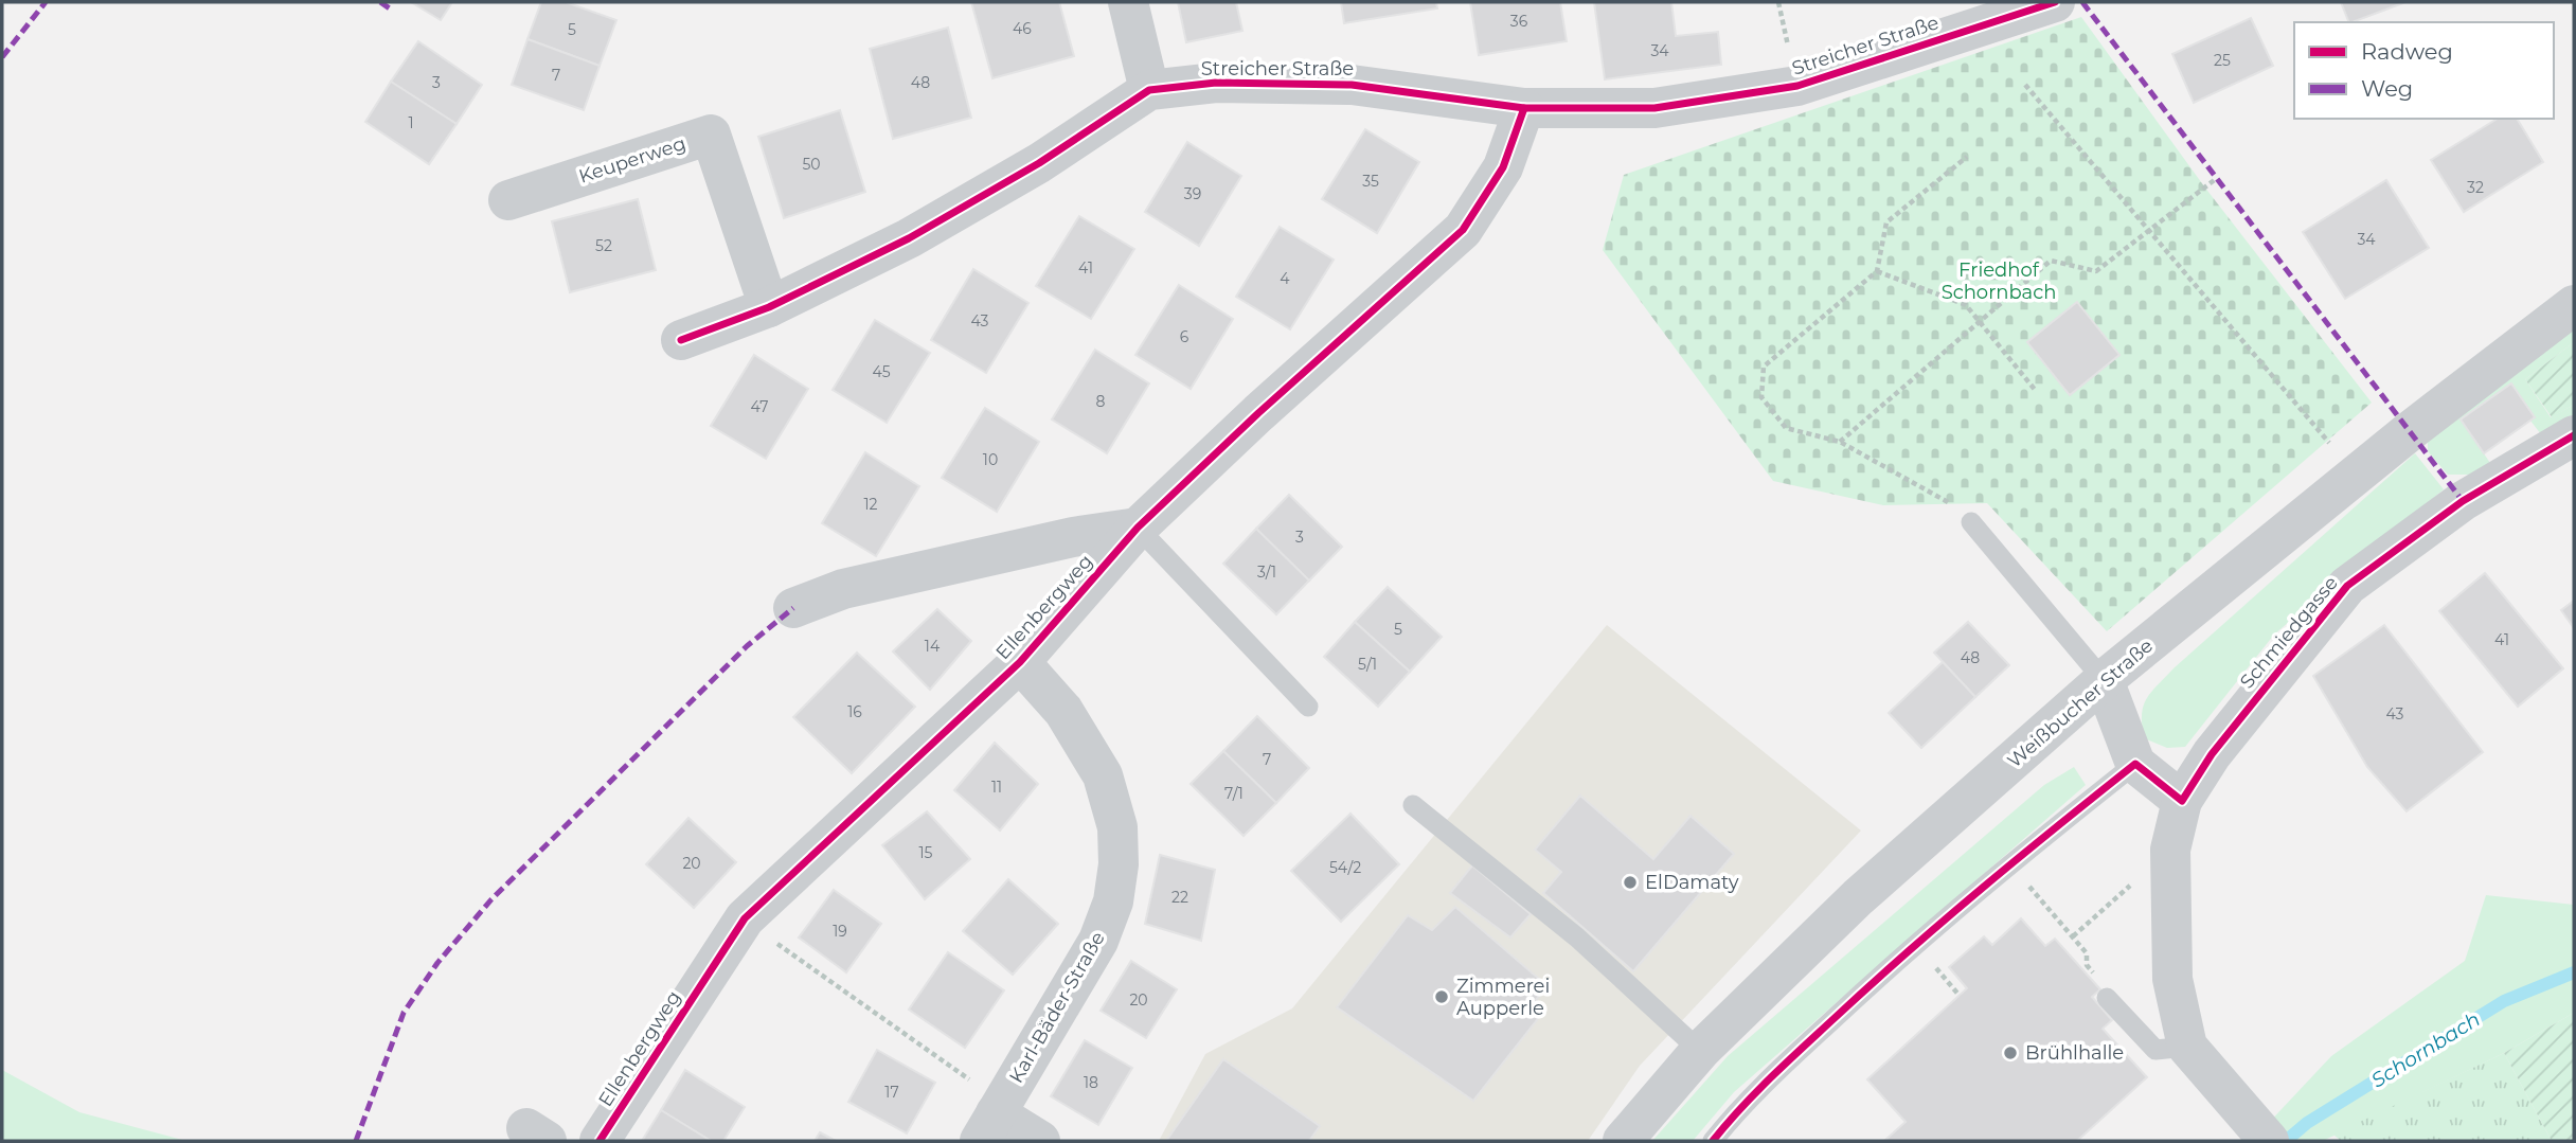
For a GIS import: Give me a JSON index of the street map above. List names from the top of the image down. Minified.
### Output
{"streets":{"street":["Streicher Straße","Keuperweg","Ellenbergweg","Schmiedgasse","Weißbucher Straße","Karl-Bäder-Straße"]},"crossings":[["Streicher Straße","Keuperweg"],["Streicher Straße","Ellenbergweg"],["Ellenbergweg","Karl-Bäder-Straße"]],"water":["Schornbach"],"parks":["Friedhof Schornbach"],"places":["ElDamaty","Zimmerei Aupperle","Brühlhalle"],"house_numbers":["36","46","5","34","25","7","3","48","1","50","35","32","39","34","52","41","4","43","6","45","8","47","10","12","3","3/1","5","41","14","48","5/1","16","43","7","11","7/1","15","20","54/2","22","19","20","18","17"],"legend":["Radweg","Weg"]}
